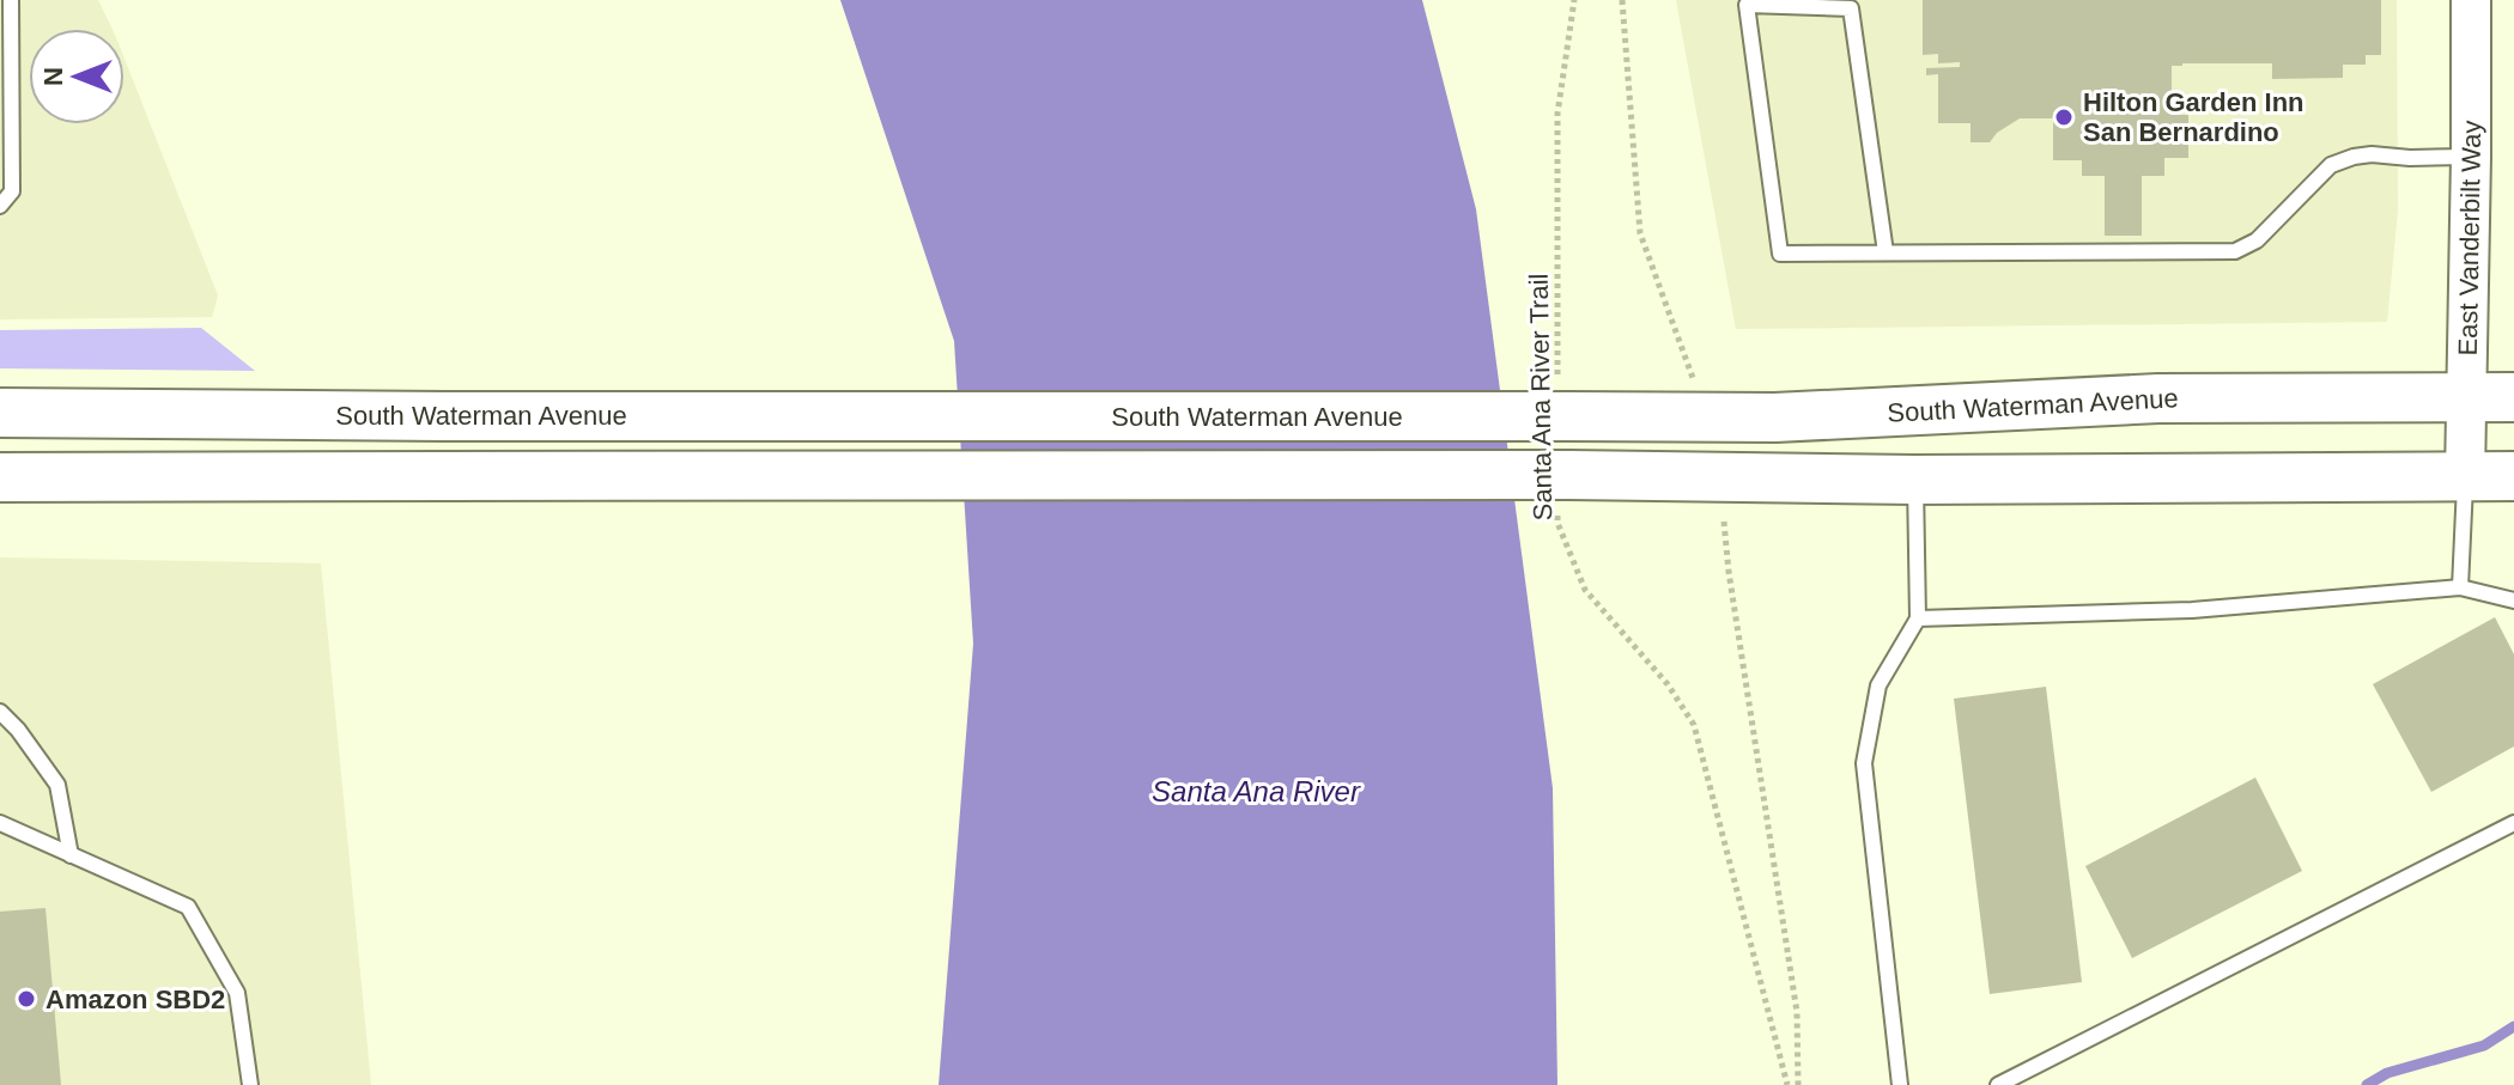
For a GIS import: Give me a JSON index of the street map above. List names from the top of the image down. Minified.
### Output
{"streets":{"main road":["South Waterman Avenue"],"street":["East Vanderbilt Way"],"path":["Santa Ana River Trail"]},"crossings":[["East Vanderbilt Way","South Waterman Avenue"],["Santa Ana River Trail","South Waterman Avenue"]],"water":["Santa Ana River"],"places":["Hilton Garden Inn San Bernardino","Amazon SBD2"],"north":"left"}
